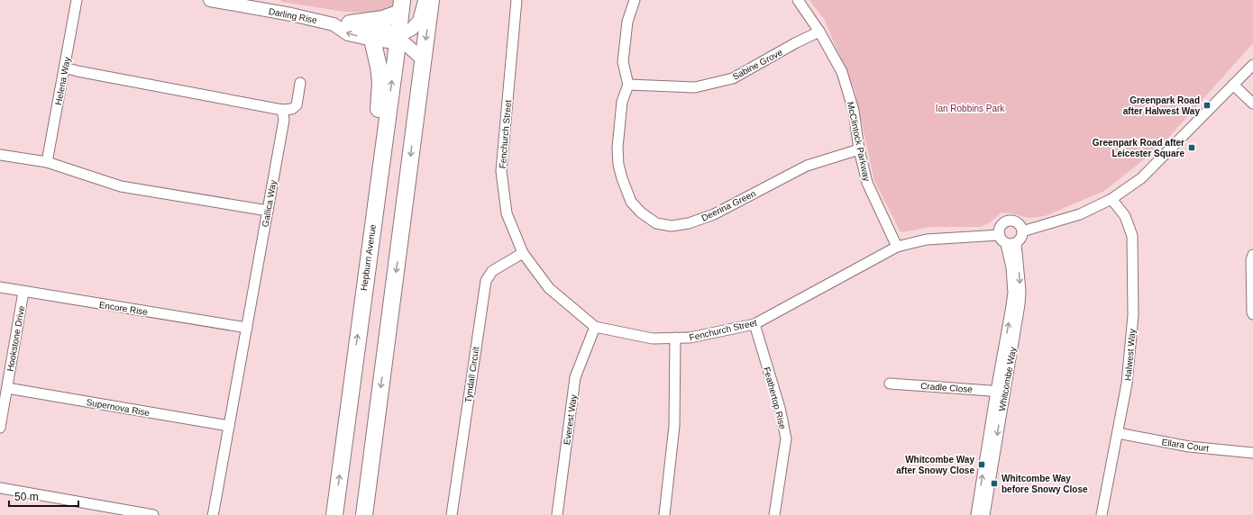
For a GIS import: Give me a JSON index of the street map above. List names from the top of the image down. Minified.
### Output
{"streets":{"main road":["Hepburn Avenue"],"street":["Darling Rise","Sabine Grove","Helena Way","Fenchurch Street","McClintock Parkway","Gallica Way","Deerina Green","Encore Rise","Hookstone Drive","Halwest Way","Tyndall Circuit","Whitcombe Way","Cradle Close","Feathertop Rise","Supernova Rise","Everest Way","Ellara Court"]},"crossings":[["Darling Rise","Hepburn Avenue"],["Sabine Grove","McClintock Parkway"],["Sabine Grove","Deerina Green"],["Fenchurch Street","McClintock Parkway"],["Fenchurch Street","Tyndall Circuit"],["Fenchurch Street","Whitcombe Way"],["Fenchurch Street","Feathertop Rise"],["Fenchurch Street","Everest Way"],["McClintock Parkway","Deerina Green"],["Gallica Way","Encore Rise"],["Gallica Way","Supernova Rise"],["Encore Rise","Hookstone Drive"],["Hookstone Drive","Supernova Rise"],["Halwest Way","Ellara Court"],["Whitcombe Way","Cradle Close"]],"parks":["Ian Robbins Park"],"places":{"transit":["Greenpark Road after Halwest Way","Greenpark Road after Leicester Square","Whitcombe Way after Snowy Close","Whitcombe Way before Snowy Close"]},"scale_bar":"50 m"}
